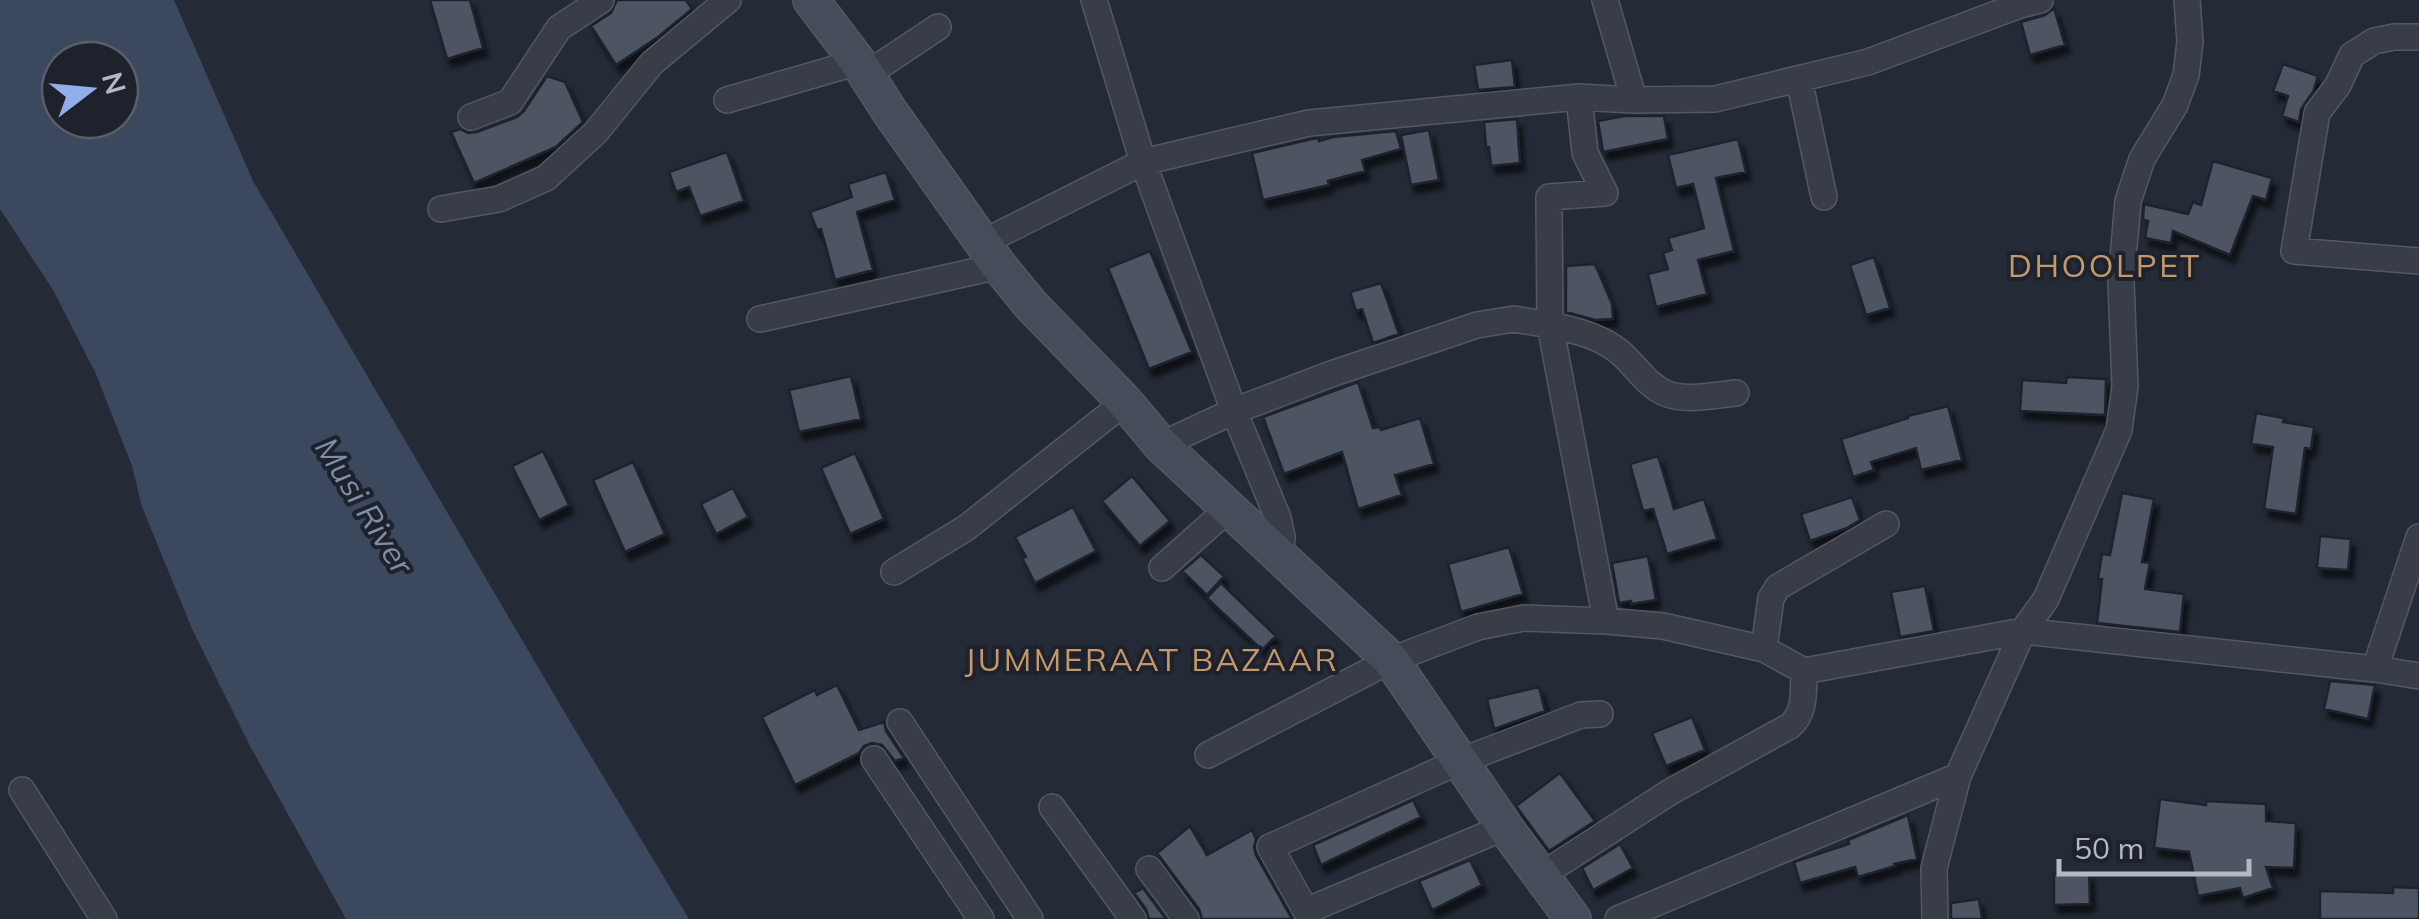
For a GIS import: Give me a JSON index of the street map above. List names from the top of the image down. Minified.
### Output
{"districts":["DHOOLPET","JUMMERAAT BAZAAR"],"water":["Musi River"],"scale_bar":"50 m","north":"right"}
